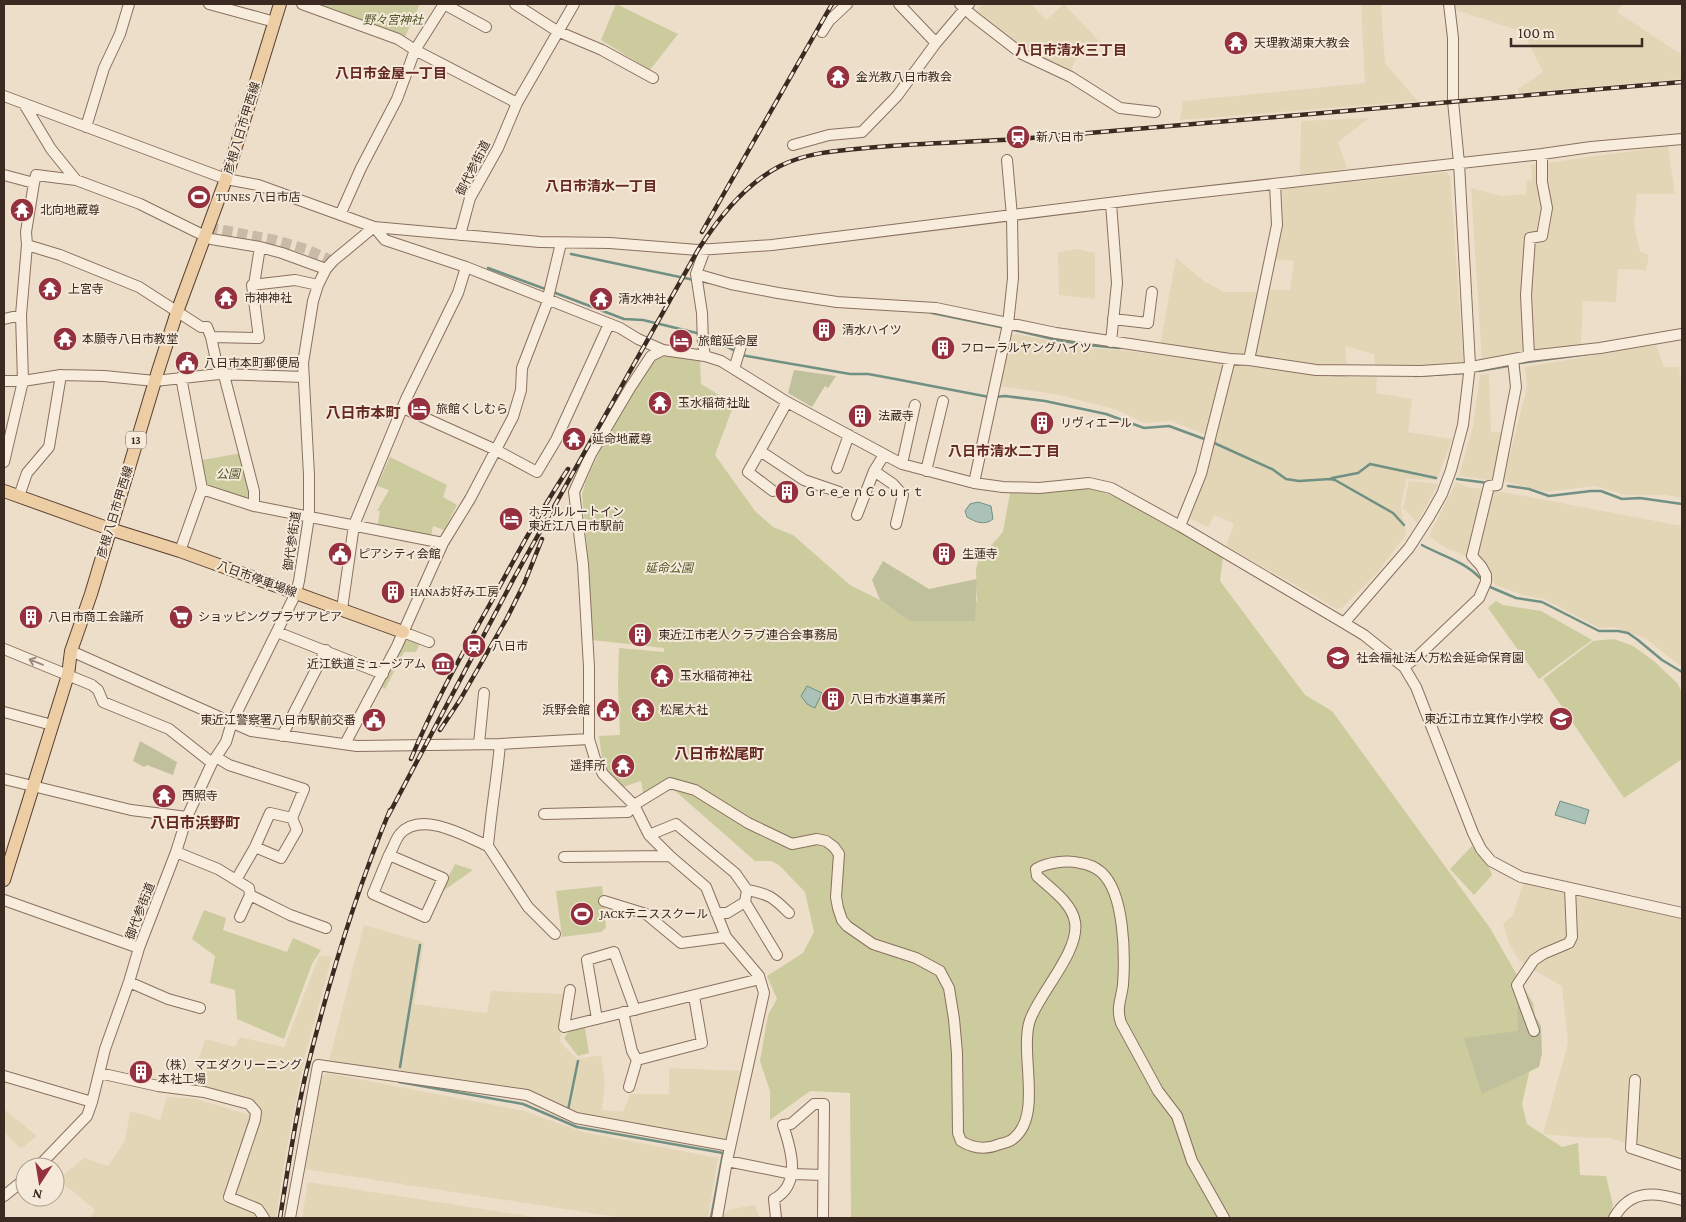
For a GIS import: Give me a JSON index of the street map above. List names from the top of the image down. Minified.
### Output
{"streets":{"main road":["彦根八日市甲西線","13","八日市停車場線"],"street":["御代参街道"]},"crossings":[["彦根八日市甲西線","八日市停車場線"],["御代参街道","八日市停車場線"]],"districts":["八日市清水三丁目","八日市金屋一丁目","八日市清水一丁目","八日市本町","八日市清水二丁目","八日市松尾町","八日市浜野町"],"parks":["野々宮神社","公園","延命公園"],"places":{"temple":["天理教湖東大教会","金光教八日市教会","北向地蔵尊","上宮寺","市神神社","清水神社","本願寺八日市教堂","玉水稲荷社趾","延命地蔵尊","玉水稲荷神社","松尾大社","遥拝所","西照寺"],"station":["新八日市","八日市"],"sports":["TUNES 八日市店","JACKテニススクール"],"building":["清水ハイツ","フローラルヤングハイツ","法蔵寺","リヴィエール","ＧｒｅｅｎＣｏｕｒｔ","生蓮寺","HANAお好み工房","八日市商工会議所","東近江市老人クラブ連合会事務局","八日市水道事業所","（株）マエダクリーニング 本社工場"],"hotel":["旅館延命屋","旅館くしむら","ホテルルートイン 東近江八日市駅前"],"public building":["八日市本町郵便局","ピアシティ会館","浜野会館","東近江警察署八日市駅前交番"],"supermarket":["ショッピングプラザアピア"],"school or university":["社会福祉法人万松会延命保育園","東近江市立箕作小学校"],"museum":["近江鉄道ミュージアム"]},"scale_bar":"100 m","north":"bottom"}
